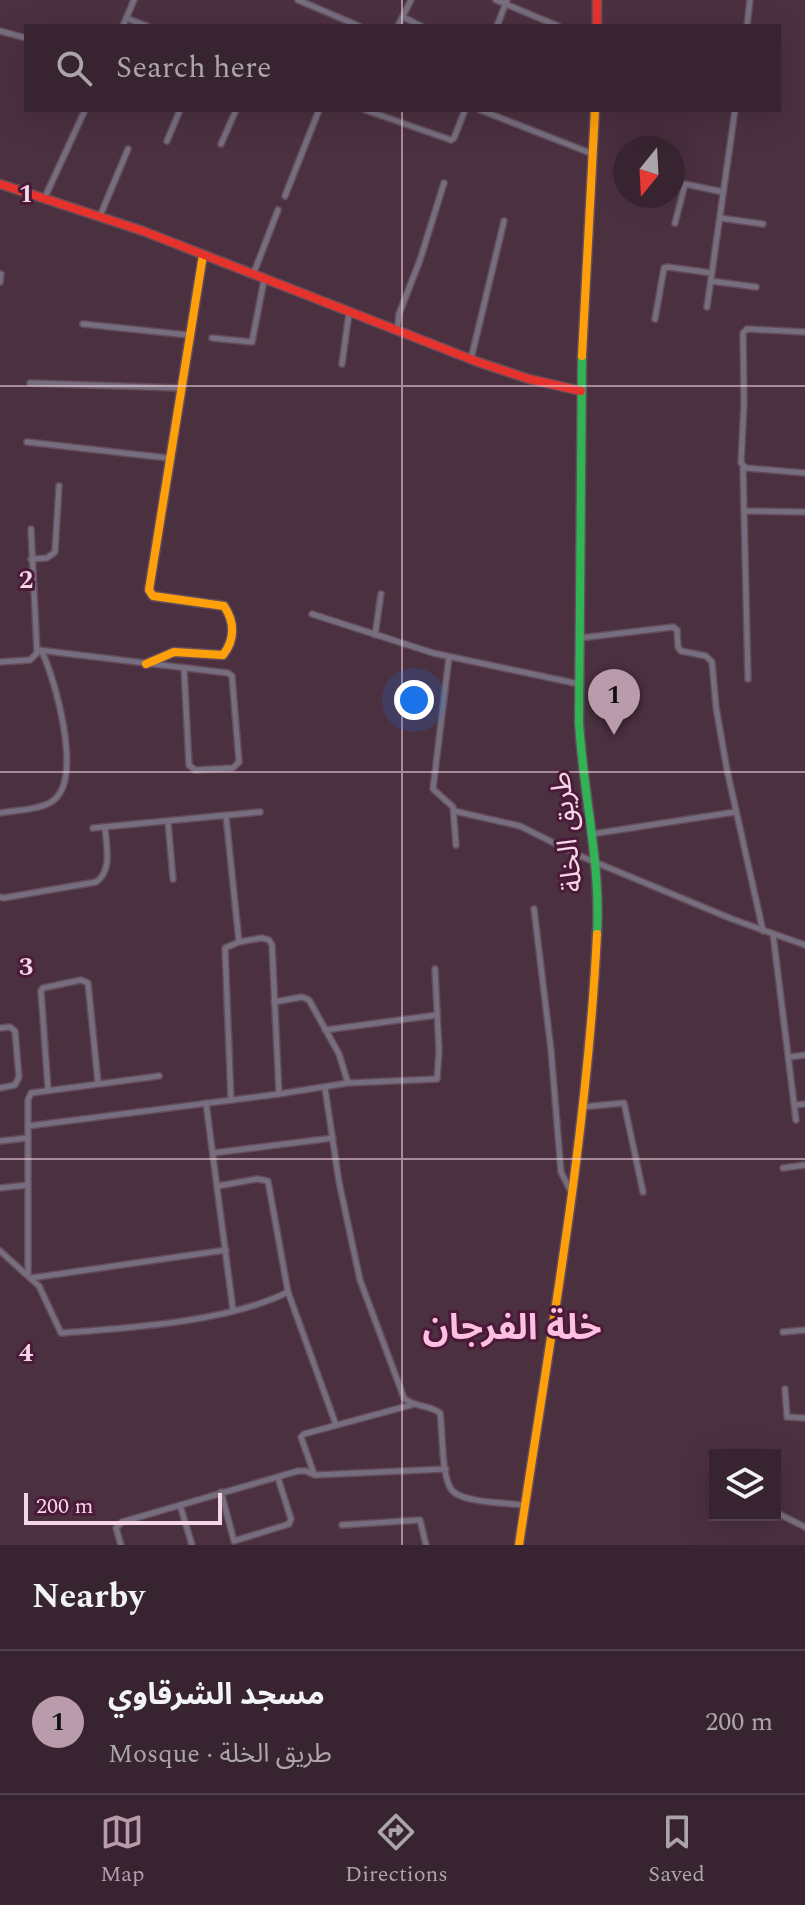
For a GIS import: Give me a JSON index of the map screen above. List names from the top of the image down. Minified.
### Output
{"streets":{"street":["طريق الخلة"]},"districts":["خلة الفرجان"],"scale_bar":"200 m","north":"bottom","page":{"search":"Search here","pins":"1","scale":"200 m","heading":"Nearby","list":[{"mark":"1","name":"مسجد الشرقاوي","note":"Mosque · طريق الخلة","value":"200 m"}],"nav":["Map","Directions","Saved"]},"grid":{"rows":["1","2","3","4"]}}
